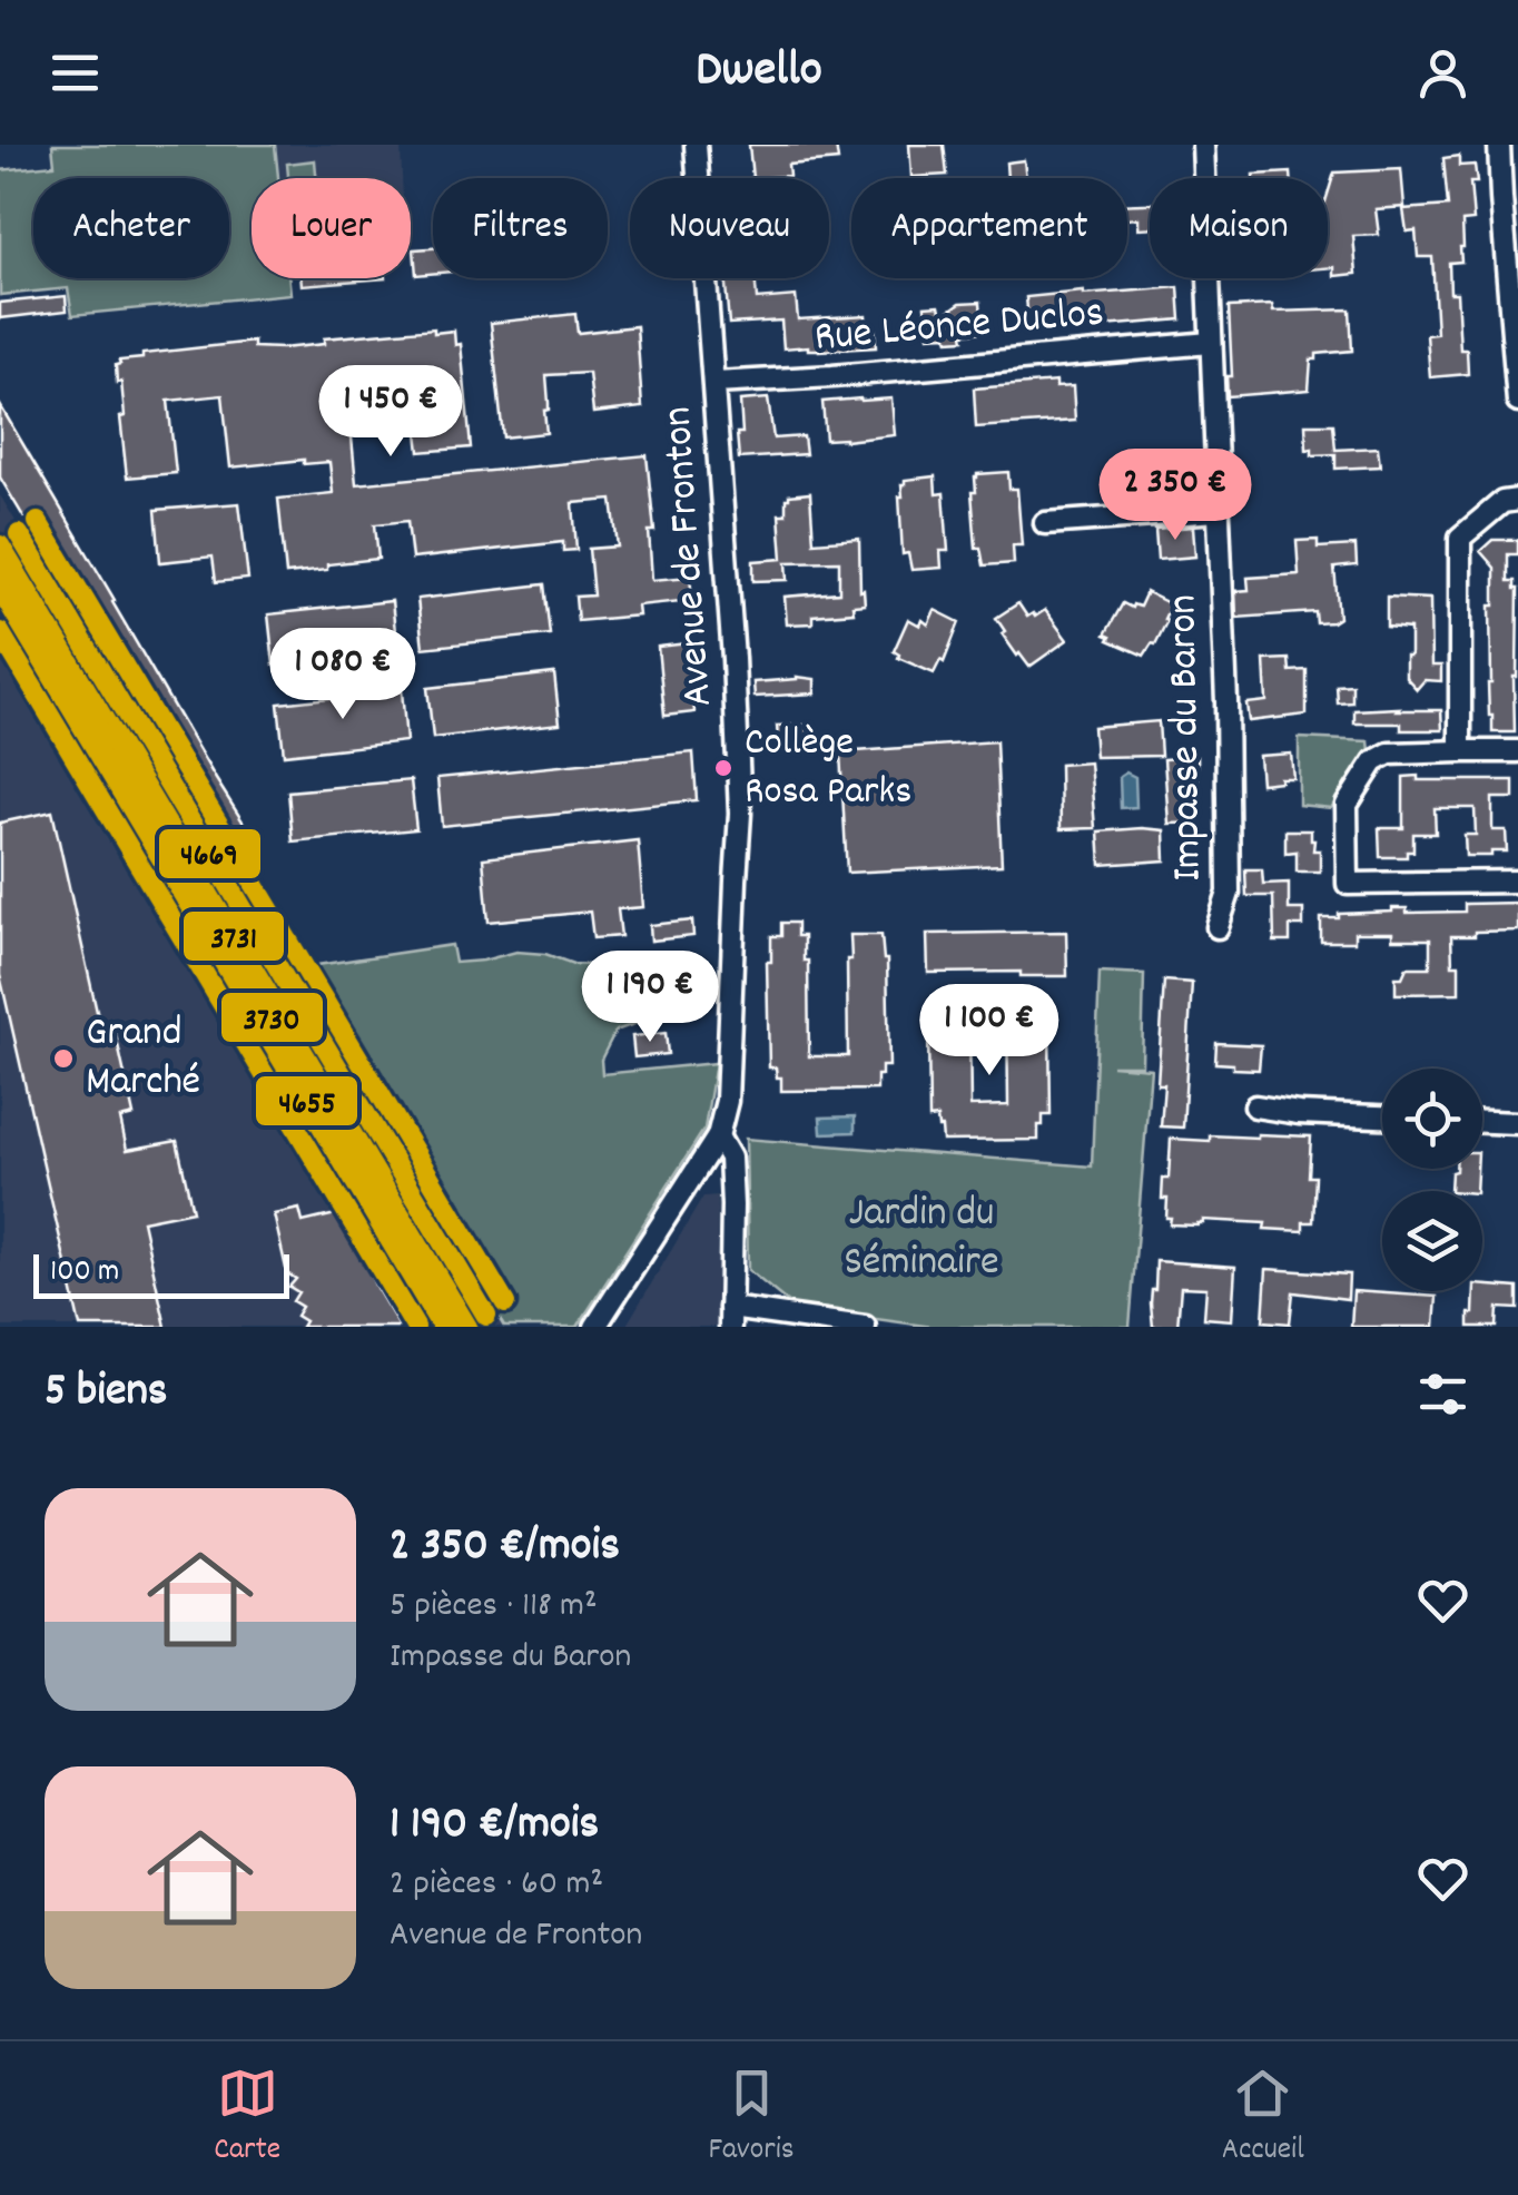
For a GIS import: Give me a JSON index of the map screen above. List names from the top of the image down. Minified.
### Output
{"streets":{"street":["Rue Léonce Duclos","Avenue de Fronton","Impasse du Baron"]},"crossings":[["Rue Léonce Duclos","Avenue de Fronton"],["Rue Léonce Duclos","Impasse du Baron"]],"parks":["Jardin du Séminaire"],"places":["Collège Rosa Parks","Grand Marché"],"lines":["transit line 4669","transit line 3731","transit line 3730","transit line 4655"],"scale_bar":"100 m","page":{"header":"Dwello","chip":["Acheter","Louer","Filtres","Nouveau","Appartement","Maison"],"price":["1 450 €","2 350 €","1 080 €","1 190 €","1 100 €"],"scale":"100 m","heading":"5 biens","list":[{"name":"2 350 €/mois","note":"5 pièces · 118 m² · Impasse du Baron"},{"name":"1 190 €/mois","note":"2 pièces · 60 m² · Avenue de Fronton"}],"tabs":["Carte","Favoris","Accueil"]}}
